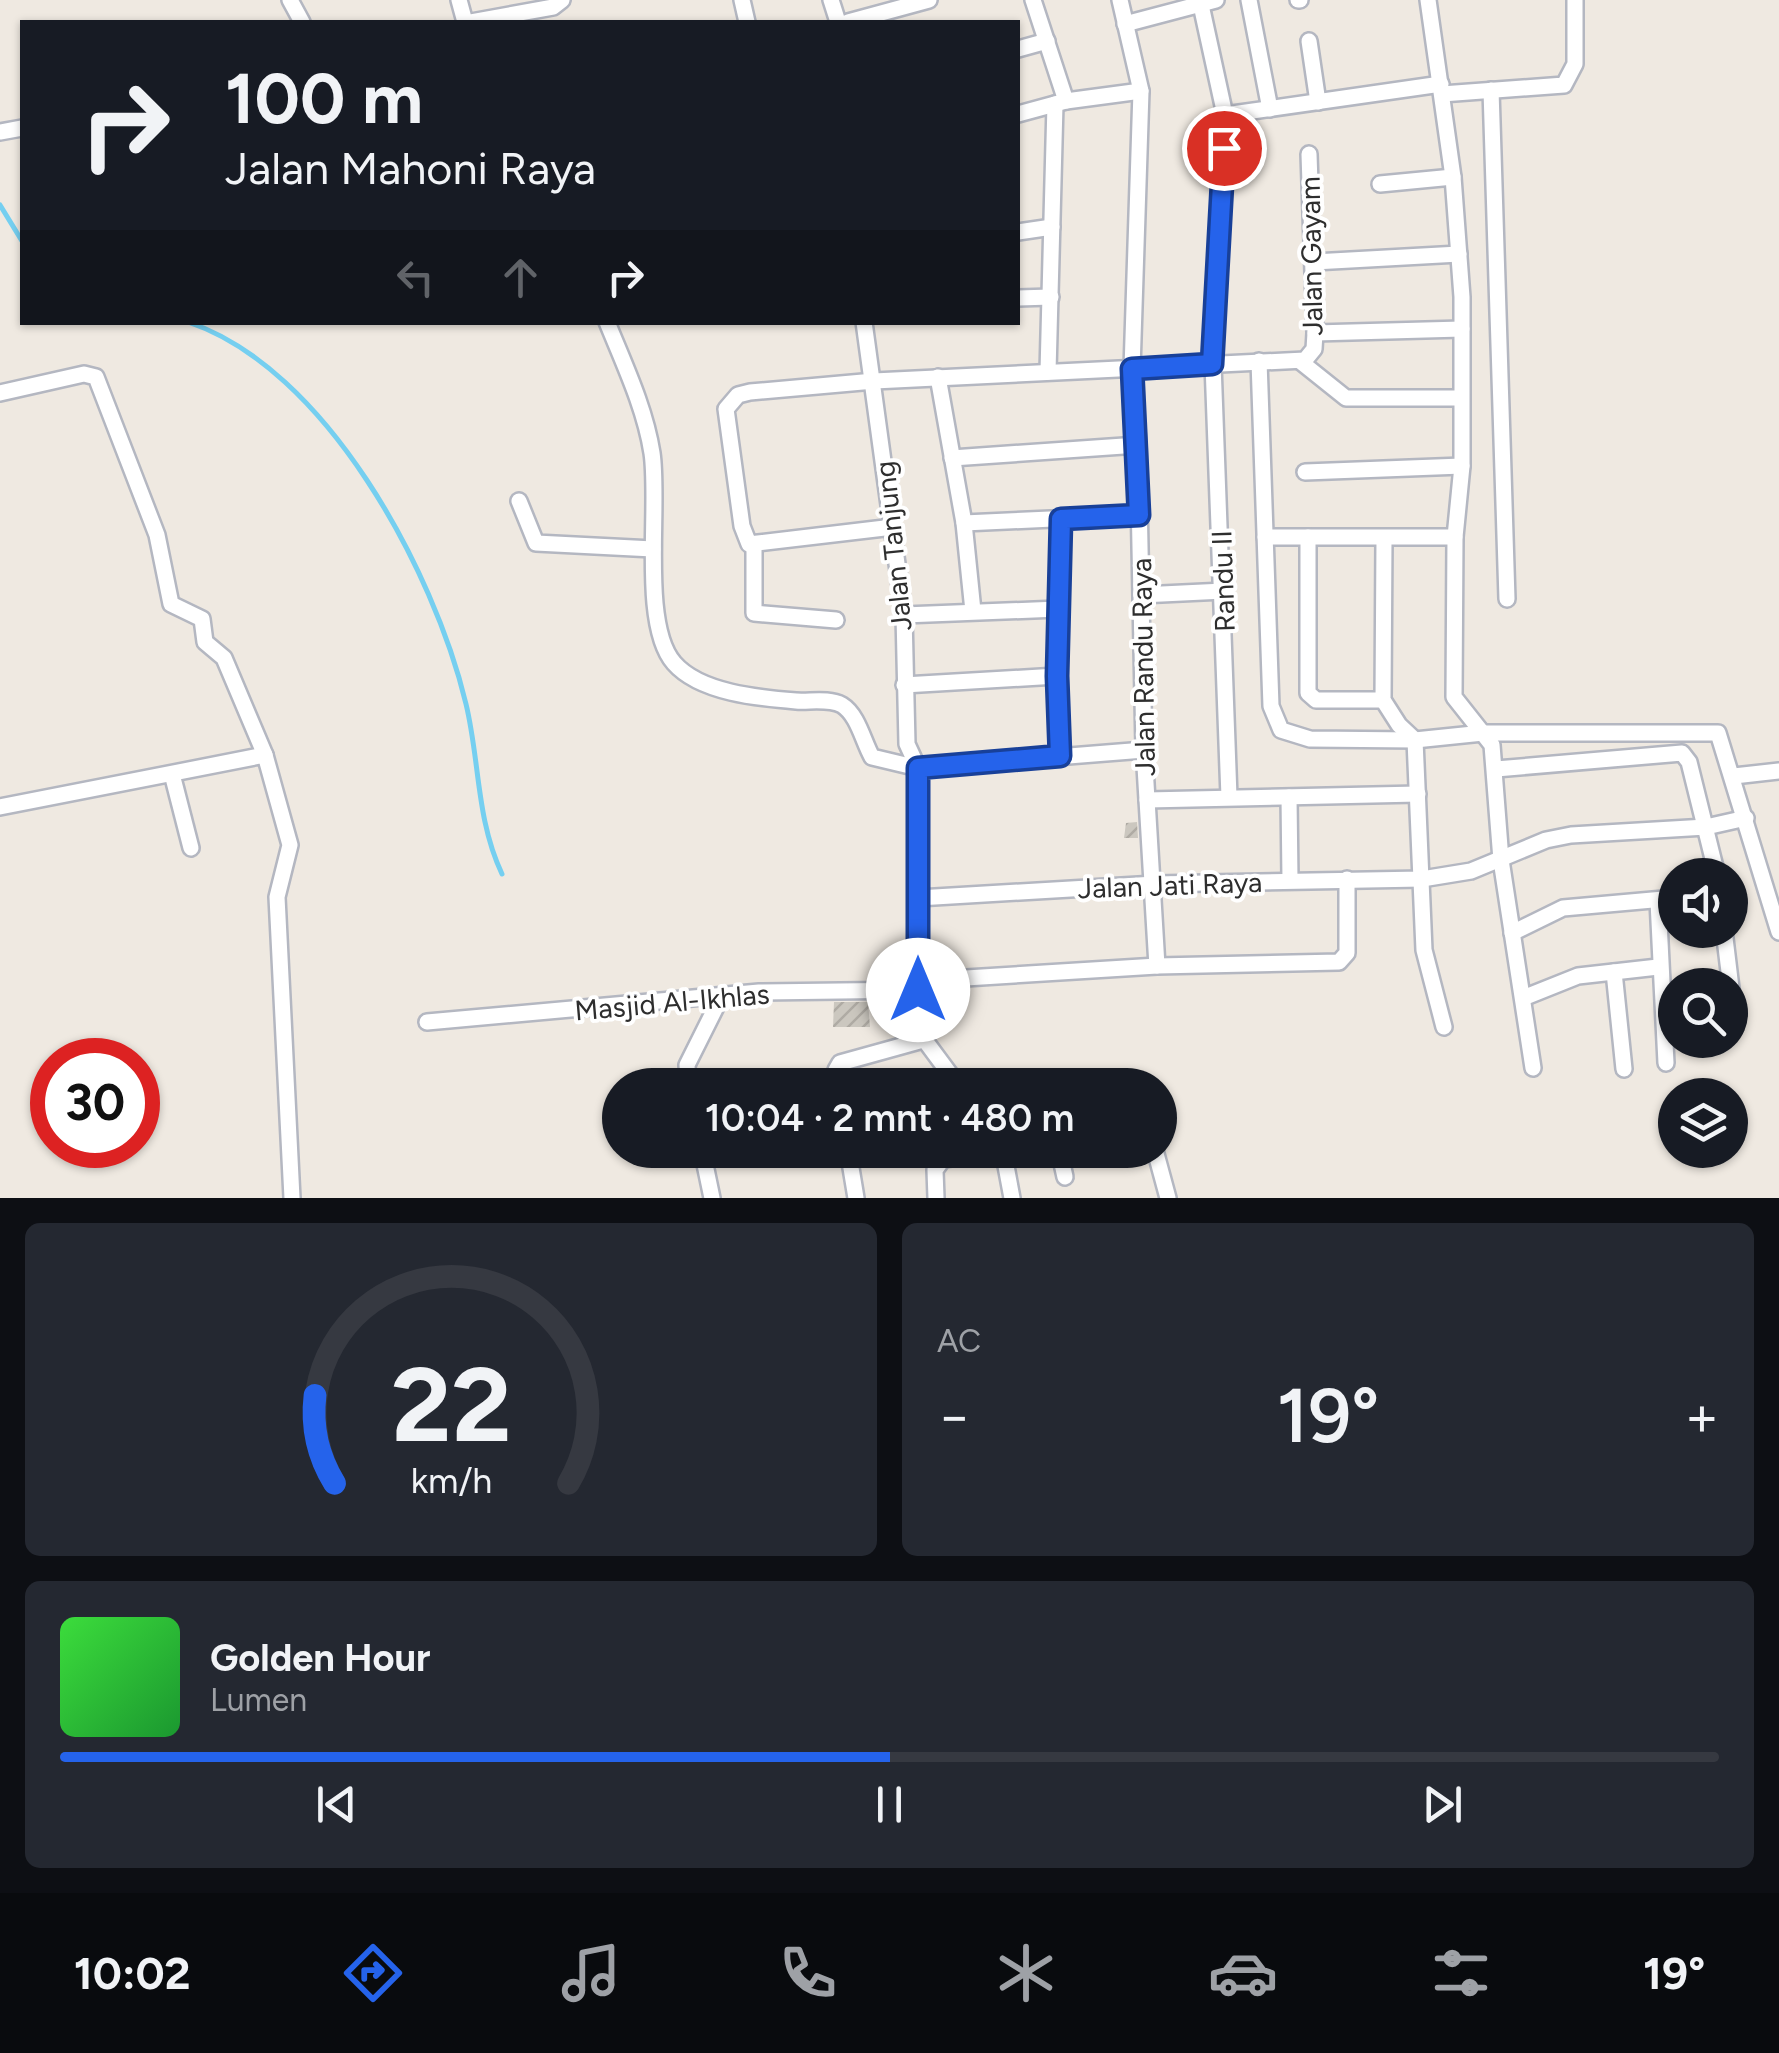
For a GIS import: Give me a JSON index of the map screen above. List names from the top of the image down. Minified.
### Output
{"streets":{"street":["Jalan Gayam","Jalan Tanjung","Randu II","Jalan Randu Raya","Jalan Jati Raya","Masjid Al-Ikhlas"]},"crossings":[["Jalan Gayam","Jalan Tanjung"],["Jalan Gayam","Randu II"],["Jalan Gayam","Jalan Randu Raya"],["Jalan Tanjung","Jalan Jati Raya"],["Jalan Tanjung","Masjid Al-Ikhlas"],["Jalan Randu Raya","Jalan Jati Raya"],["Jalan Randu Raya","Masjid Al-Ikhlas"],["Jalan Jati Raya","Masjid Al-Ikhlas"]],"page":{"turn":["100 m","Jalan Mahoni Raya"],"limit":"30","trip":"10:04 · 2 mnt · 480 m","tile":"AC","heat":["−","19°","+"],"song":["Golden Hour","Lumen"],"tabs":["10:02","19°"],"gauge":["22","km/h"]}}
